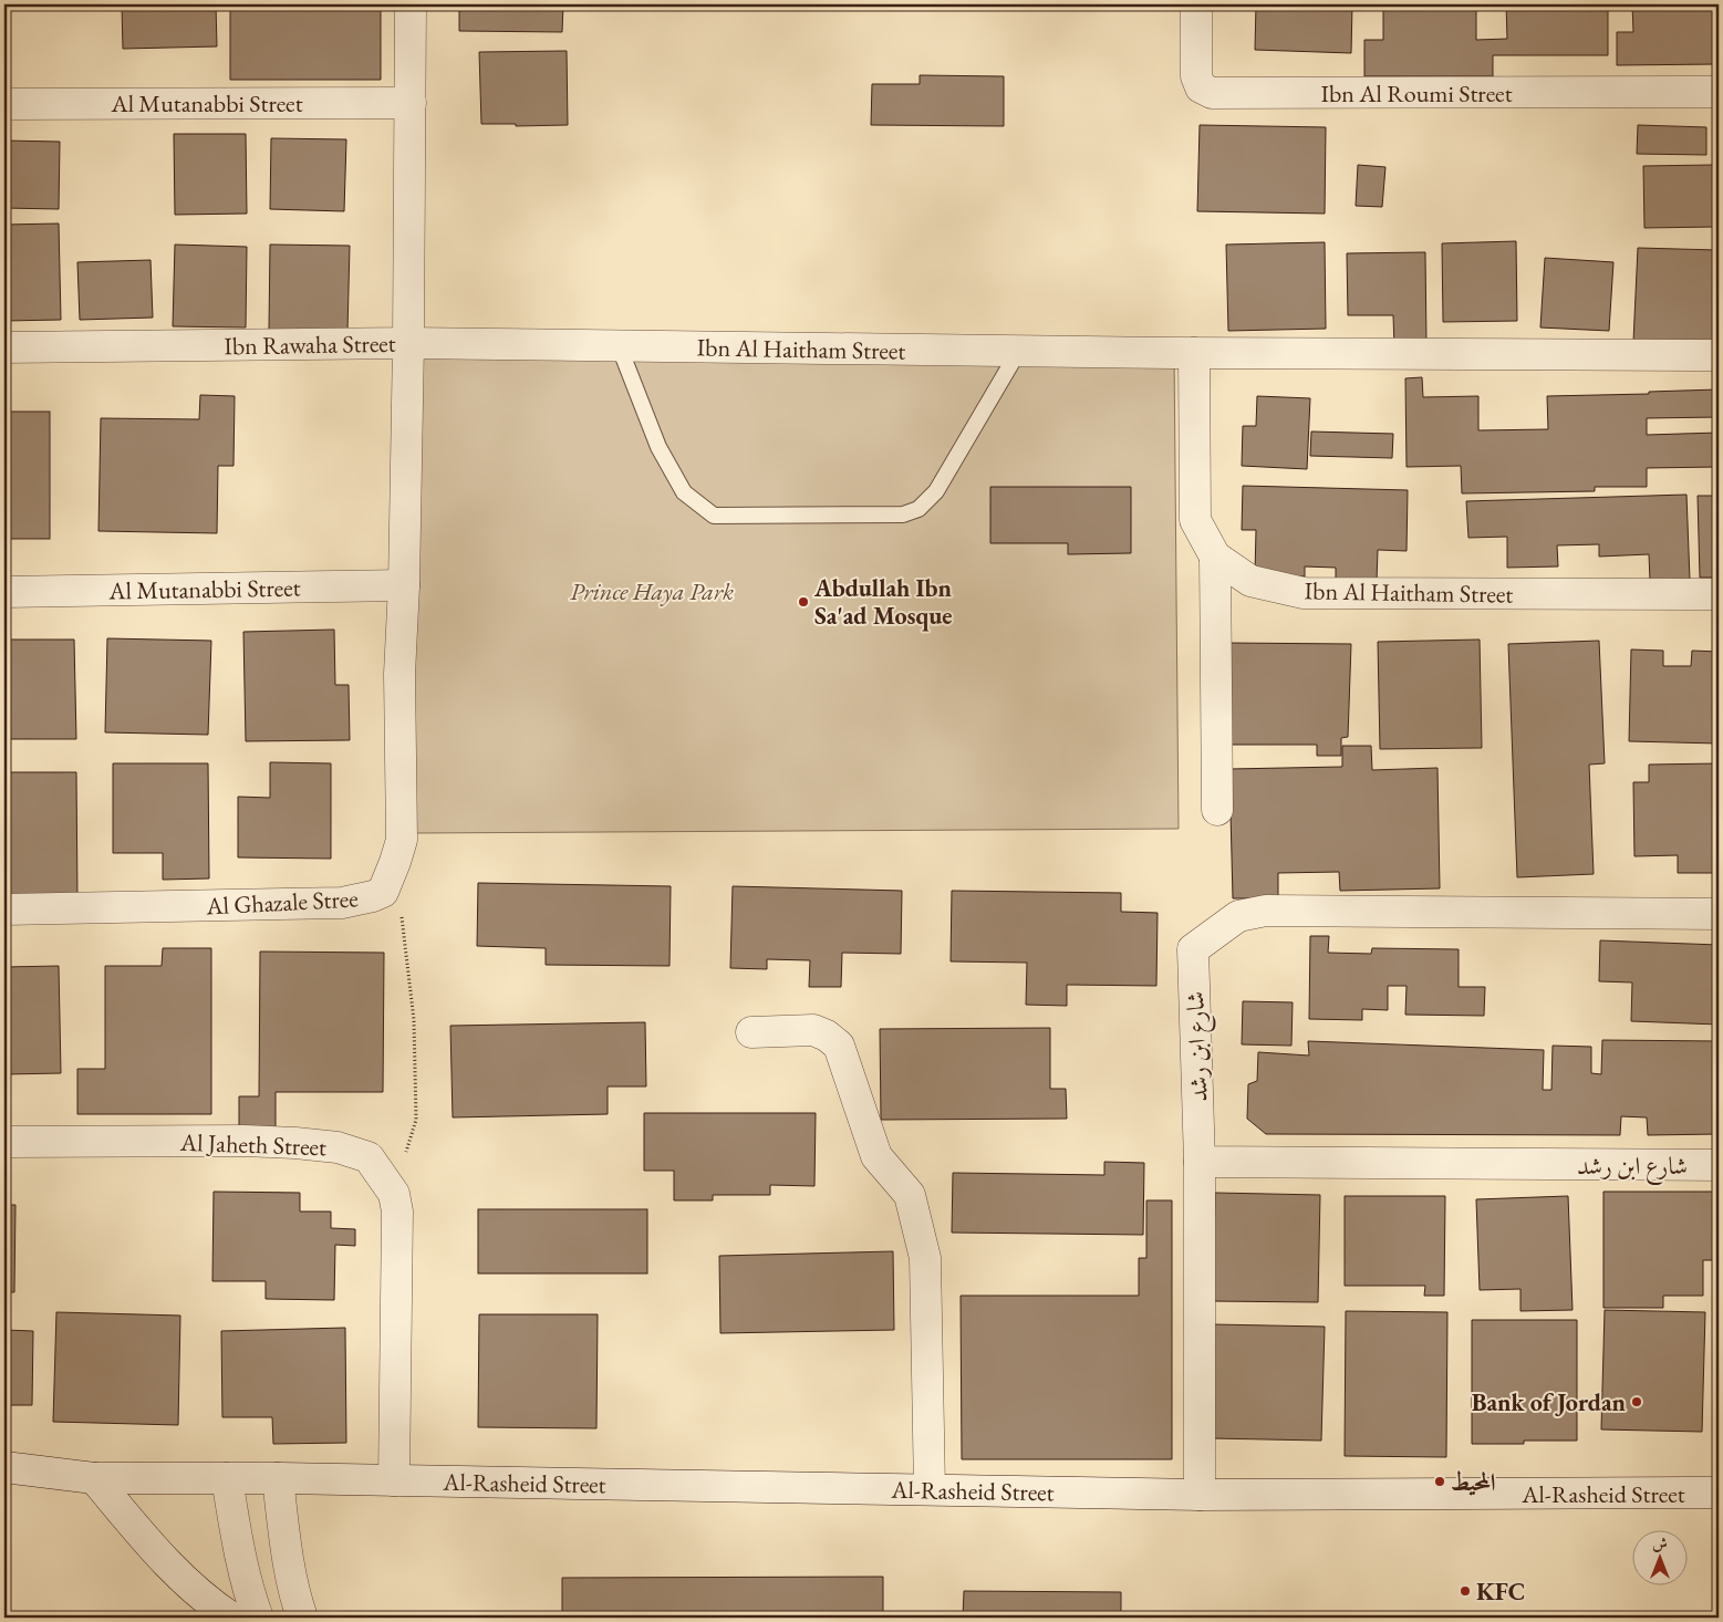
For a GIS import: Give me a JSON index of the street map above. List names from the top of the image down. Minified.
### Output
{"streets":{"street":["Ibn Al Roumi Street","Al Mutanabbi Street","Ibn Rawaha Street","Ibn Al Haitham Street","Al Ghazale Stree","شارع ابن رشد","Al Jaheth Street","Al-Rasheid Street"]},"crossings":[["Al Mutanabbi Street","Ibn Rawaha Street"],["Al Mutanabbi Street","Al Ghazale Stree"],["Ibn Rawaha Street","Ibn Al Haitham Street"],["Al Jaheth Street","Al-Rasheid Street"]],"parks":["Prince Haya Park"],"places":["Abdullah Ibn Sa'ad Mosque","Bank of Jordan","المحيط","KFC"],"north":"top"}
